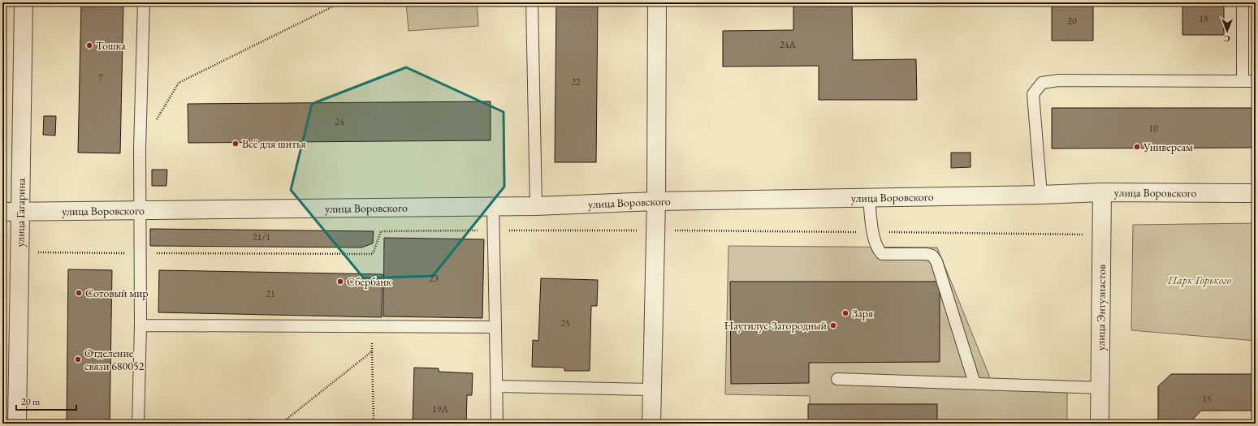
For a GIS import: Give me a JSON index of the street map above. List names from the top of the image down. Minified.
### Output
{"streets":{"street":["улица Воровского","улица Гагарина","улица Энтузиастов"]},"crossings":[["улица Воровского","улица Гагарина"],["улица Воровского","улица Энтузиастов"]],"parks":["Парк Горького"],"places":["Тошка","Всё для шитья","Универсам","Сбербанк","Сотовый мир","Заря","Наутилус-Загородный","Отделение связи 680052"],"house_numbers":["18","20","24А","7","22","24","10","21/1","23","21","25","15","19А"],"scale_bar":"20 m","north":"bottom"}
